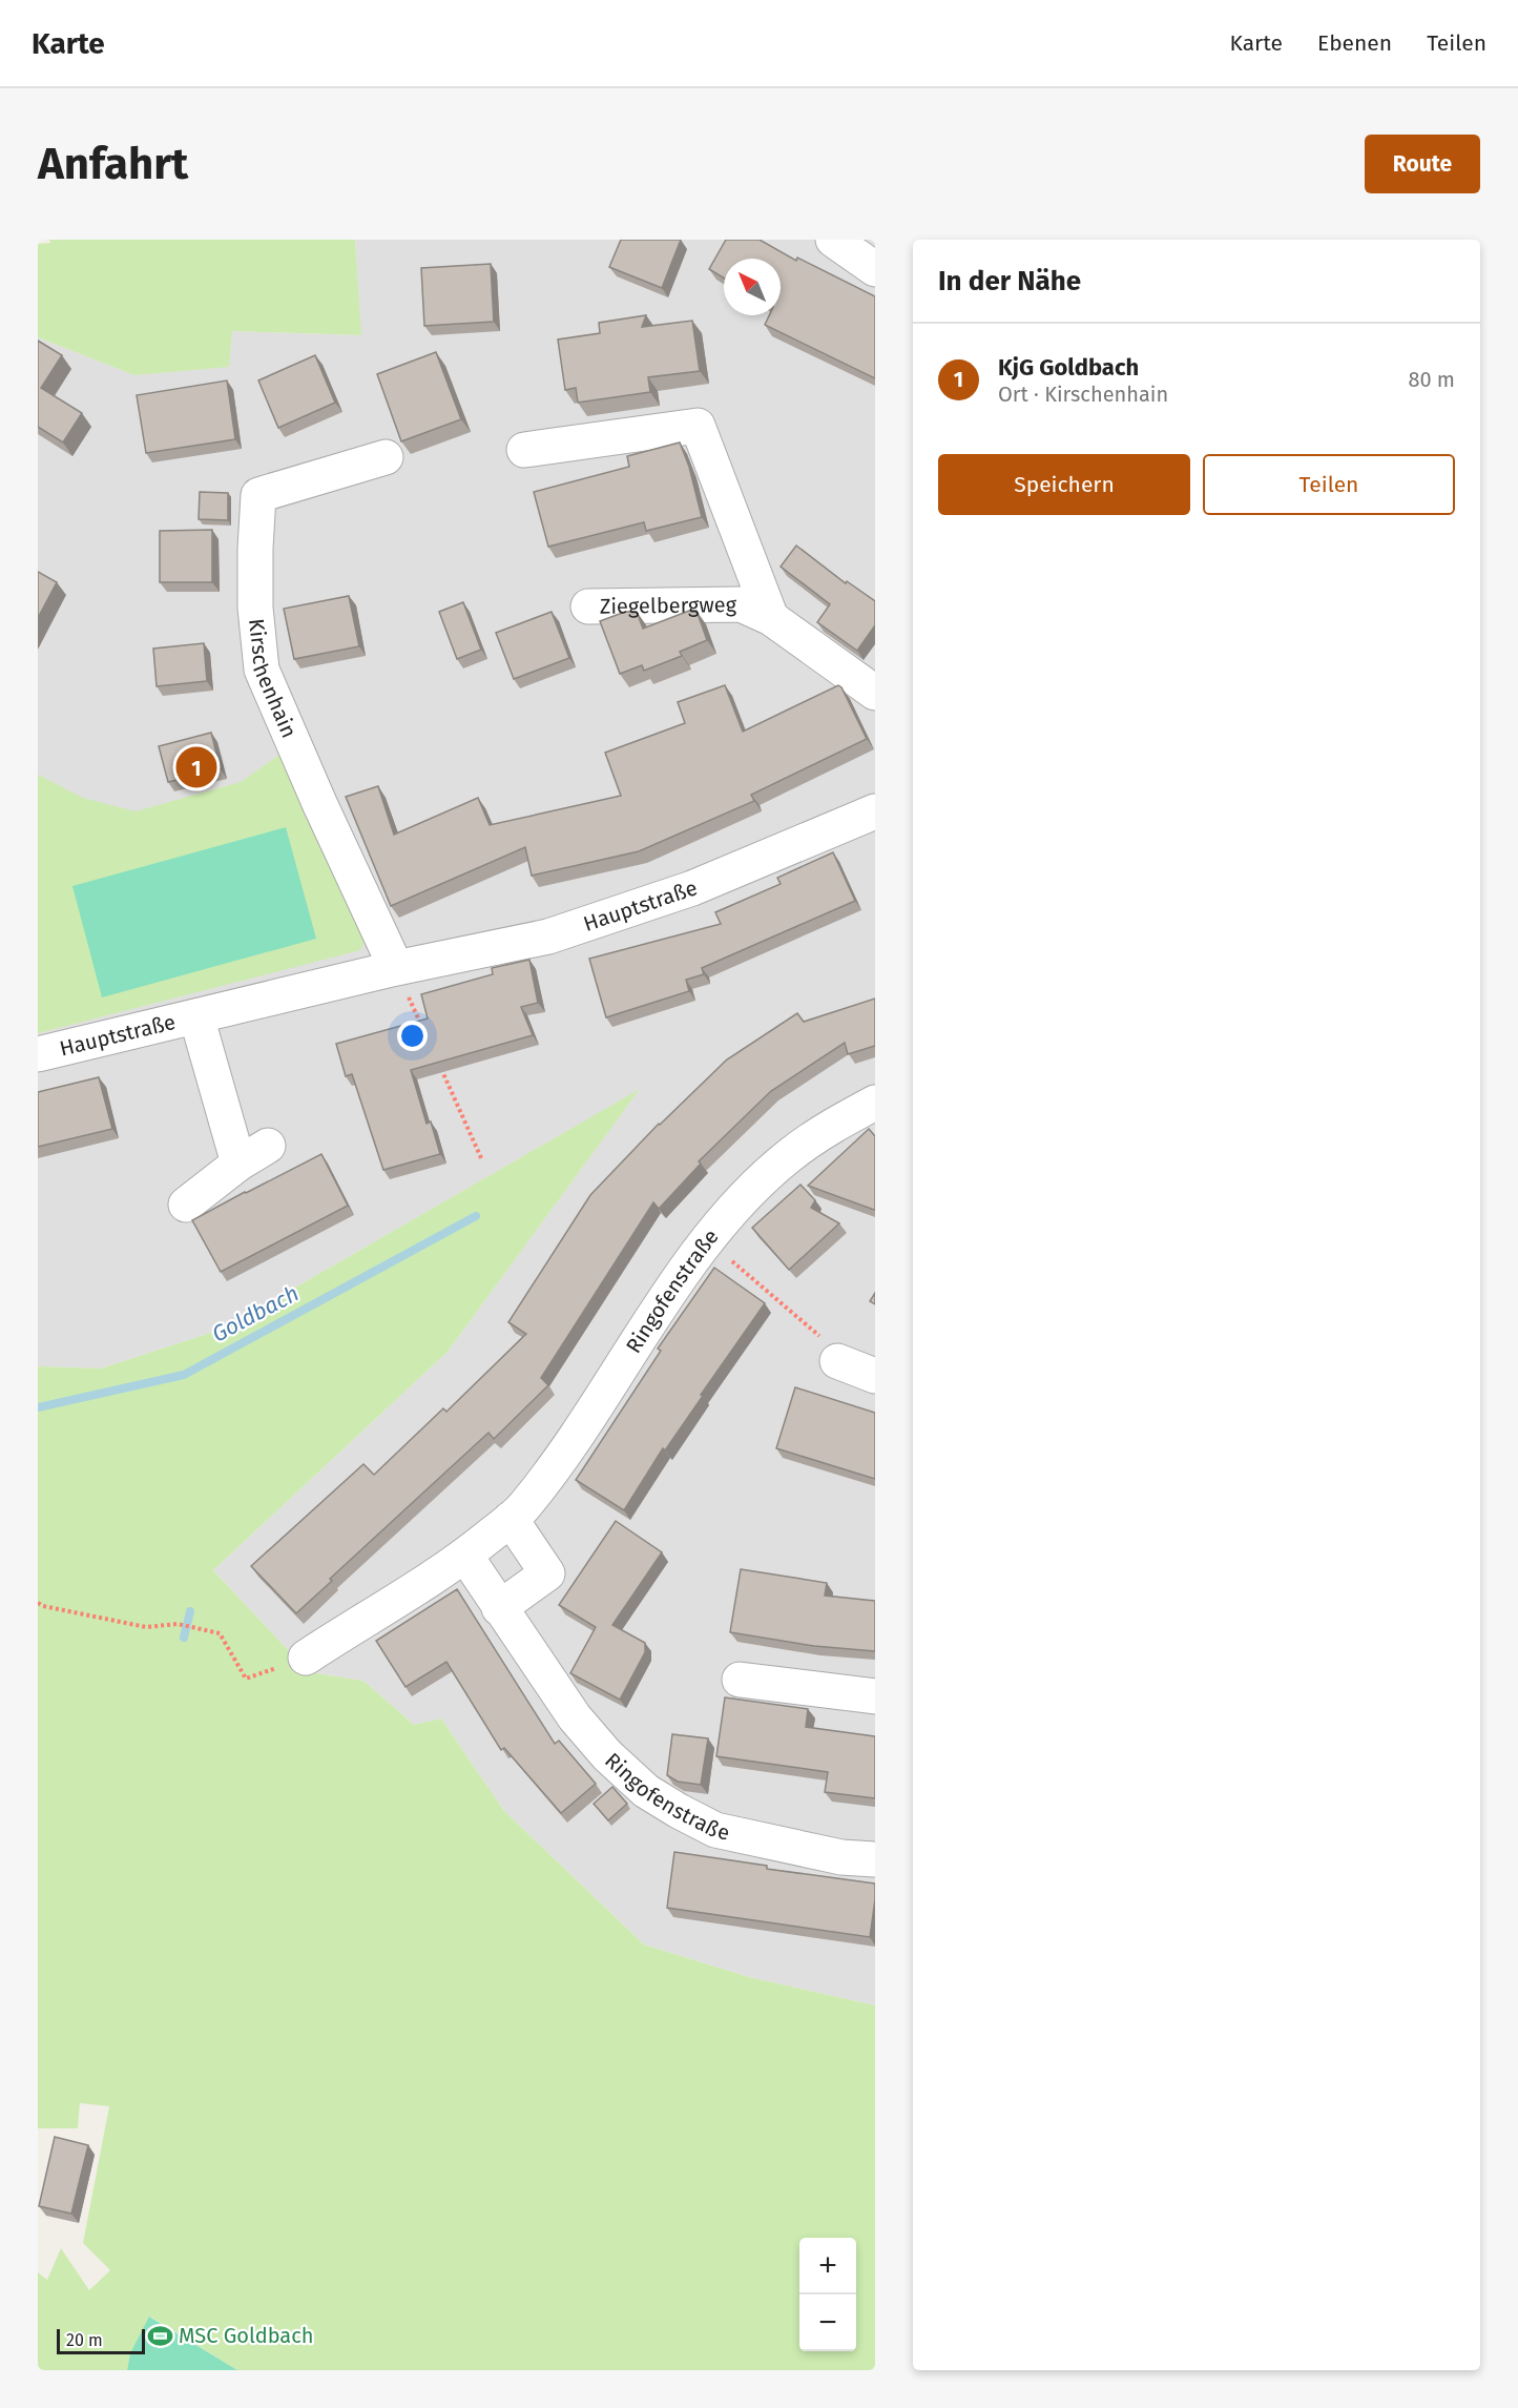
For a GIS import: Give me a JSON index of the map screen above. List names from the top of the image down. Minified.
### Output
{"streets":{"street":["Ziegelbergweg","Kirschenhain","Hauptstraße","Ringofenstraße"]},"crossings":[["Kirschenhain","Hauptstraße"]],"water":["Goldbach"],"places":{"sports":["MSC Goldbach"]},"scale_bar":"20 m","north":"top left","page":{"header":"Karte","nav":["Karte","Ebenen","Teilen"],"buttons":["Route",["Speichern","Teilen"]],"title":"Anfahrt","heading":"In der Nähe","list":[{"mark":"1","name":"KjG Goldbach","note":"Ort · Kirschenhain","value":"80 m"}],"pins":"1","map_buttons":["+","−"],"scale":"20 m"}}
